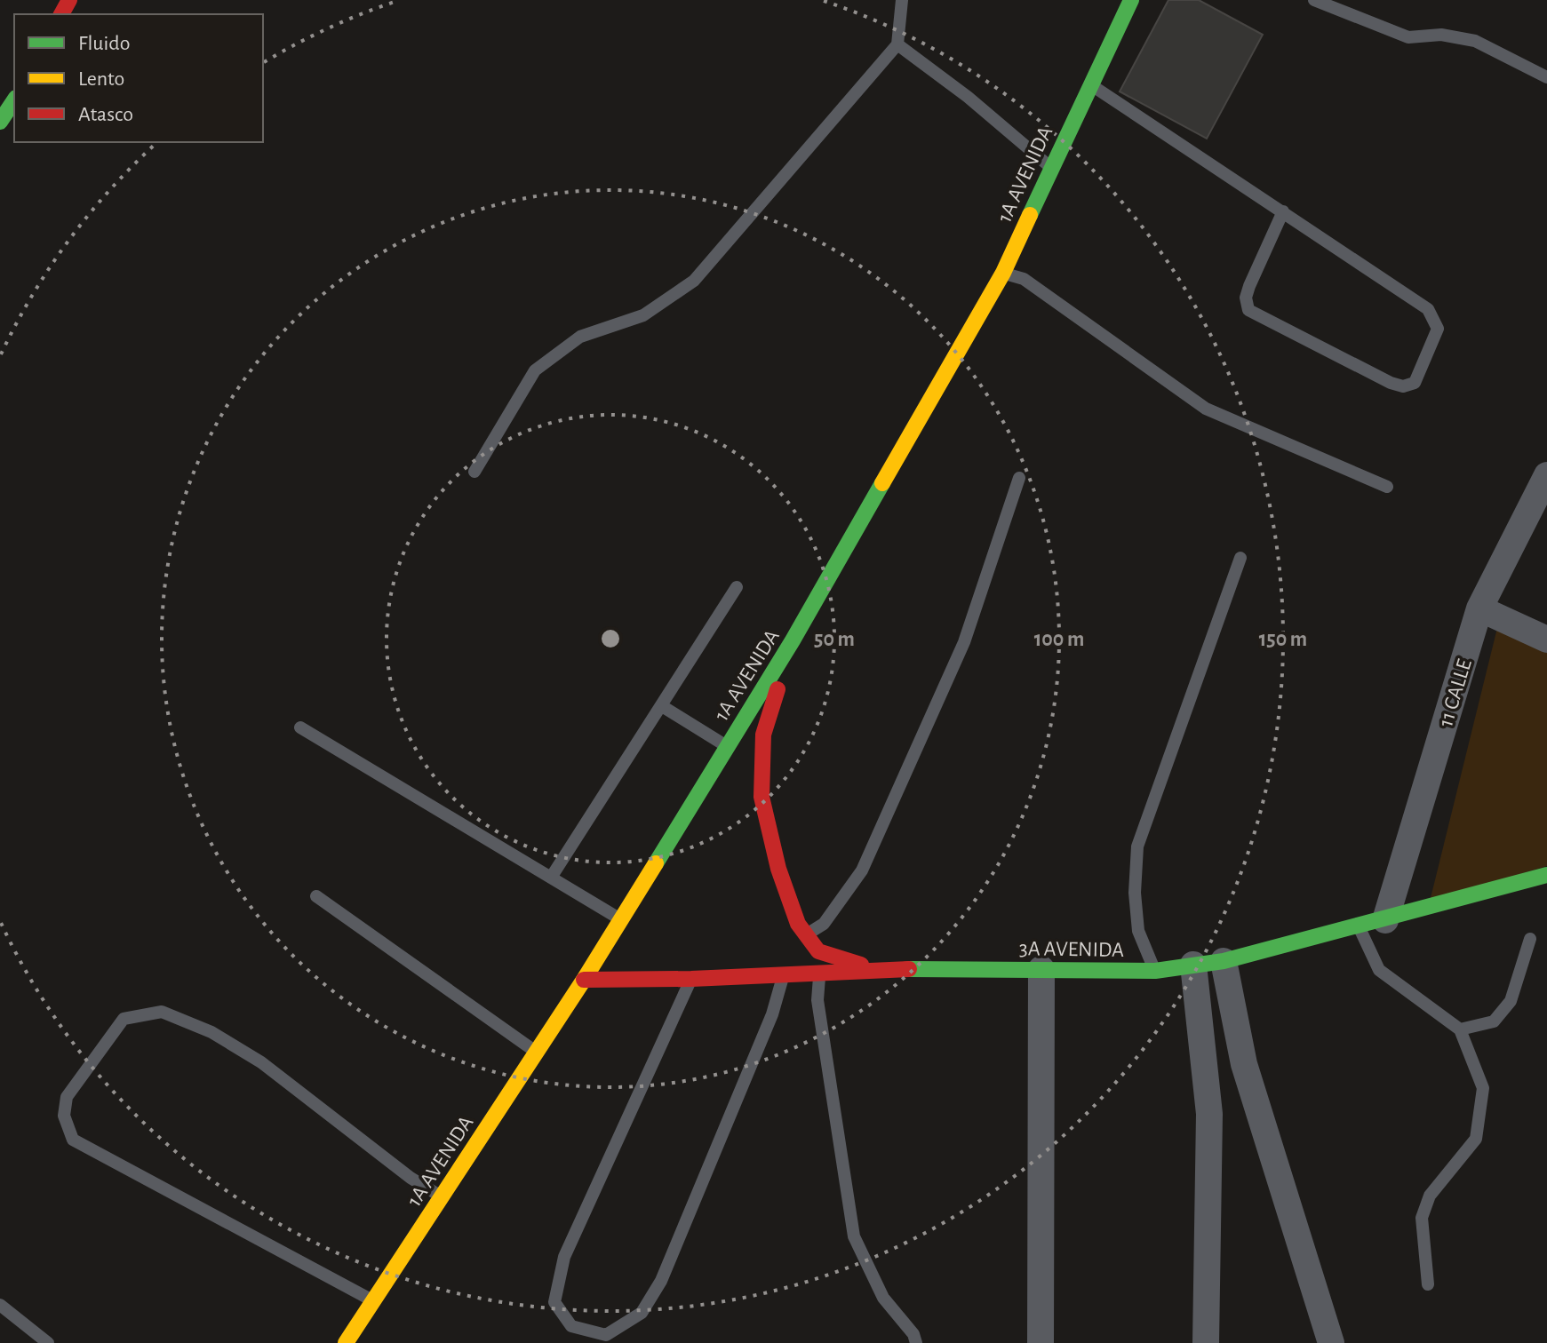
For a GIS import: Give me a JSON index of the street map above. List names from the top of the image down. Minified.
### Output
{"streets":{"street":["1A AVENIDA","11 CALLE","3A AVENIDA"]},"crossings":[["1A AVENIDA","3A AVENIDA"],["11 CALLE","3A AVENIDA"]],"legend":["Fluido","Lento","Atasco"],"rings":["50 m","100 m","150 m"]}
